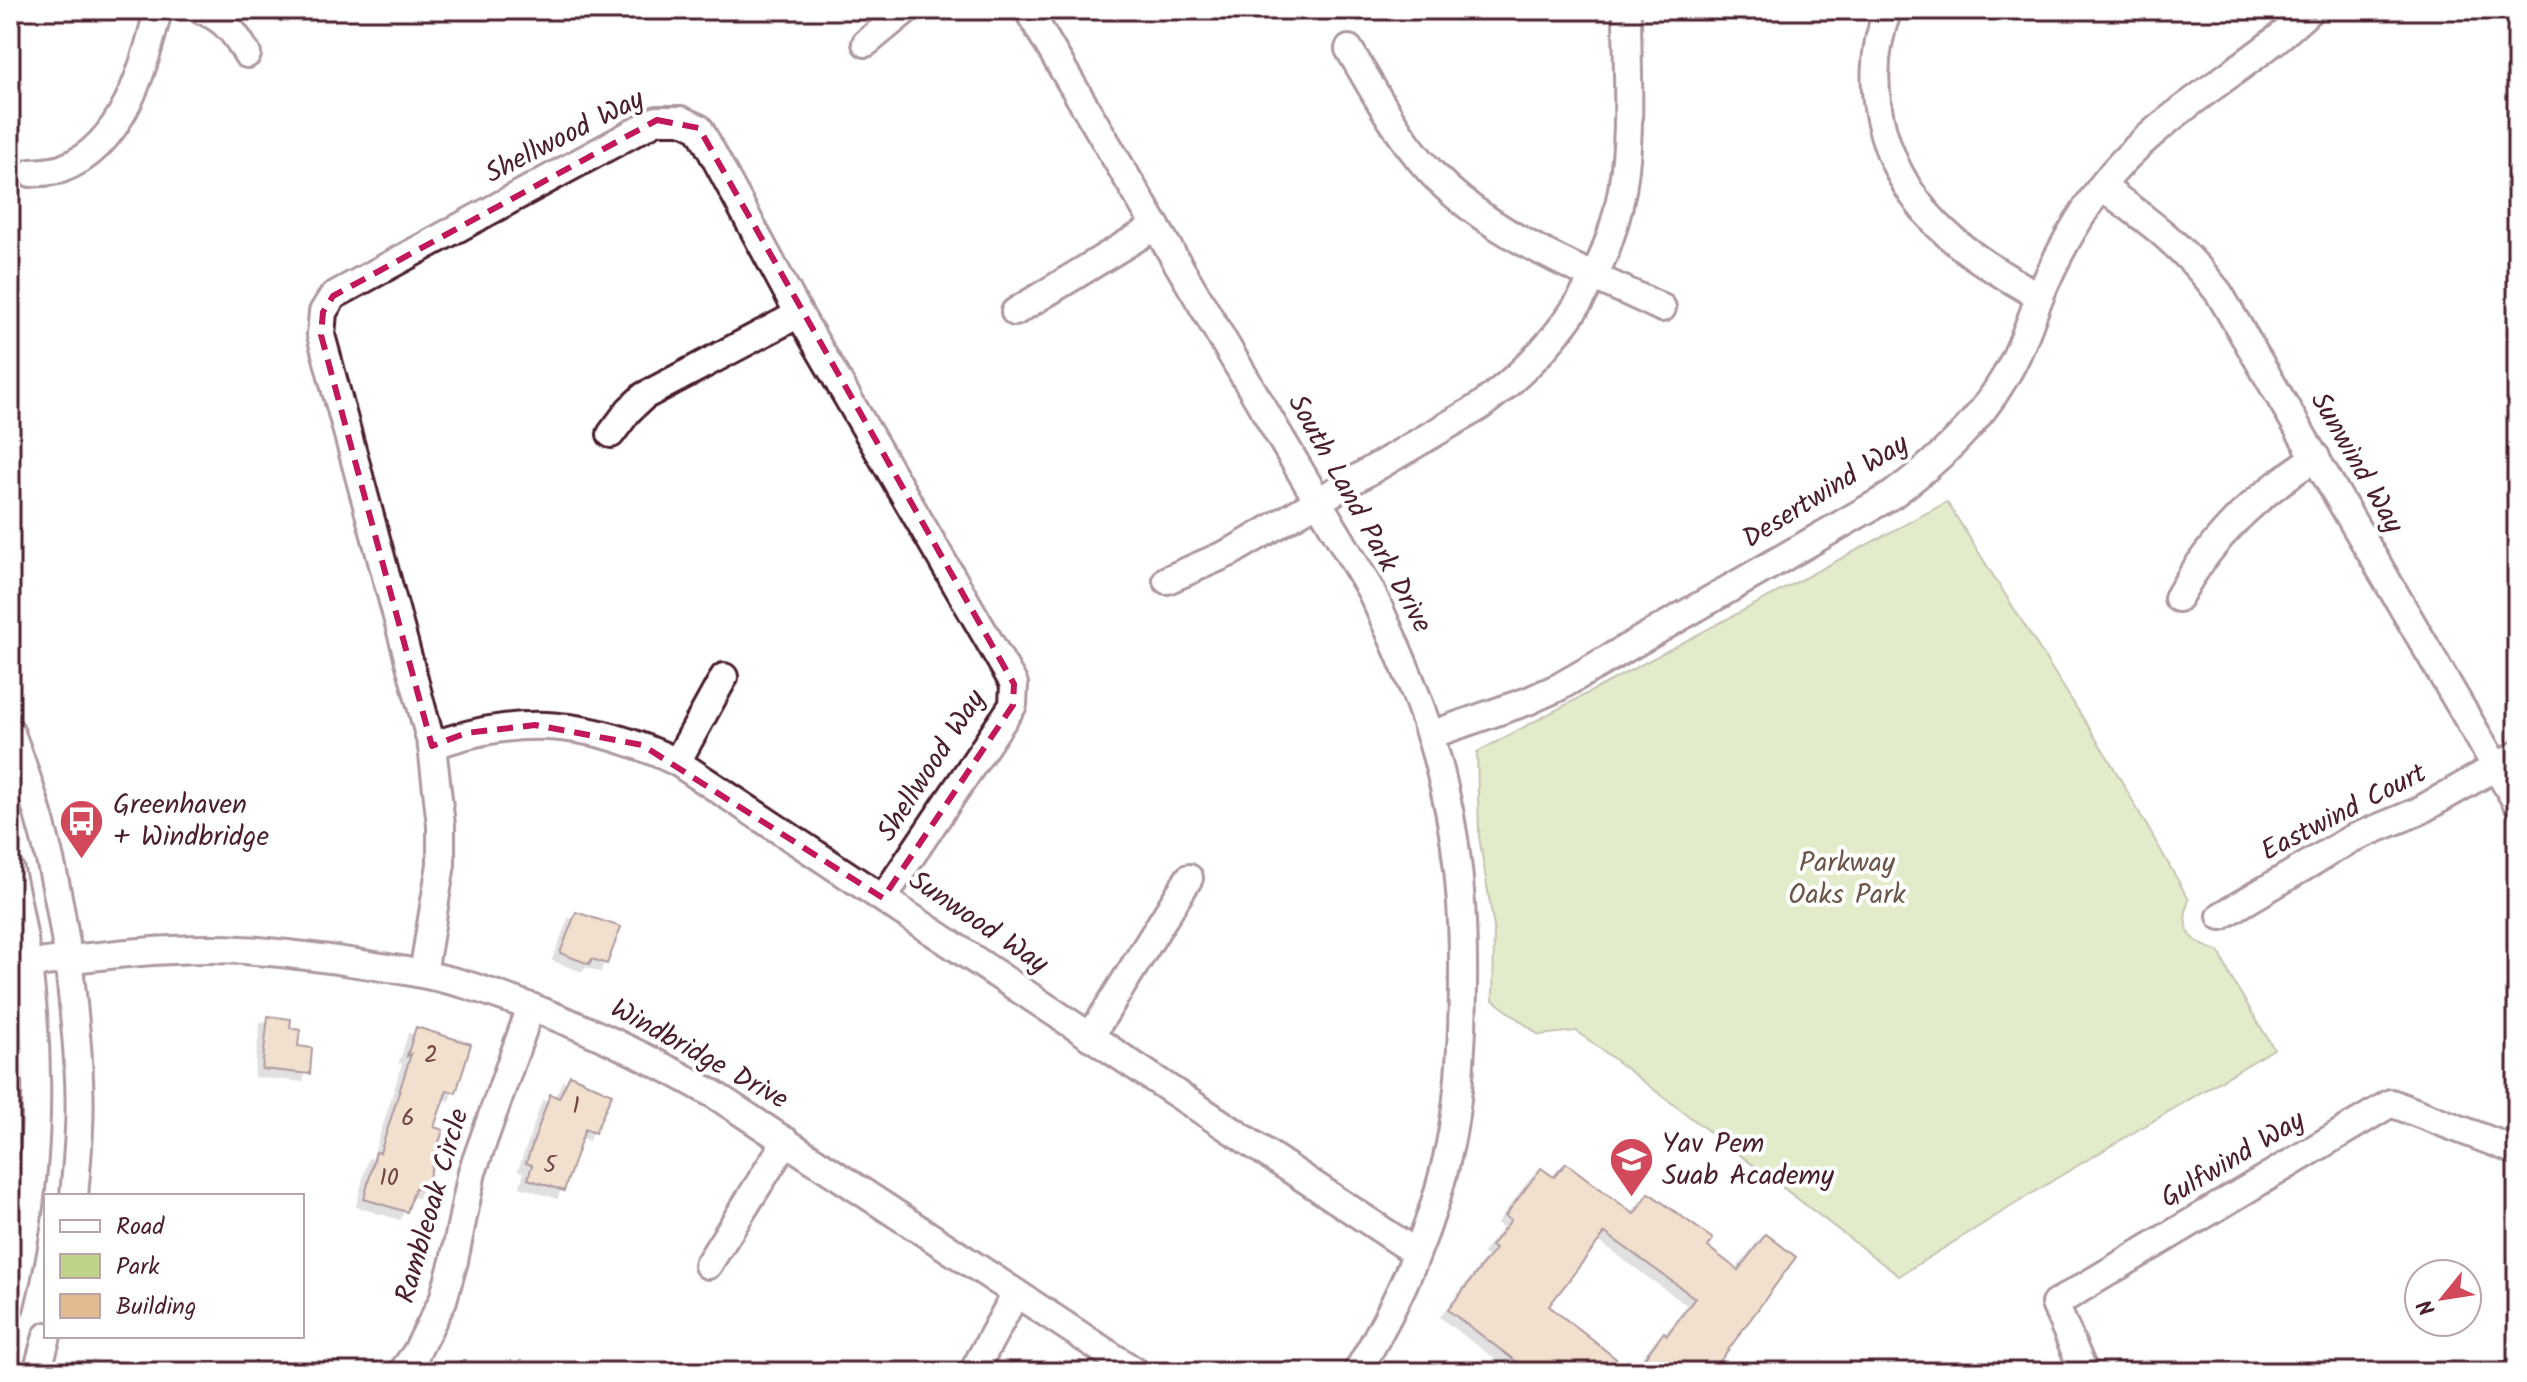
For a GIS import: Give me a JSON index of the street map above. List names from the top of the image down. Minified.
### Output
{"streets":{"street":["Shellwood Way","Sunwind Way","Desertwind Way","South Land Park Drive","Eastwind Court","Sunwood Way","Windbridge Drive","Gulfwind Way","Rambleoak Circle"]},"crossings":[["Shellwood Way","Sunwood Way"],["Shellwood Way","Windbridge Drive"],["Sunwind Way","Desertwind Way"],["Sunwind Way","Eastwind Court"],["Desertwind Way","South Land Park Drive"],["South Land Park Drive","Sunwood Way"],["Windbridge Drive","Rambleoak Circle"]],"parks":["Parkway Oaks Park"],"places":{"bus stop":["Greenhaven + Windbridge"],"school or university":["Yav Pem Suab Academy"]},"house_numbers":["2","1","6","5","10"],"legend":["Road","Park","Building"],"north":"bottom left"}
